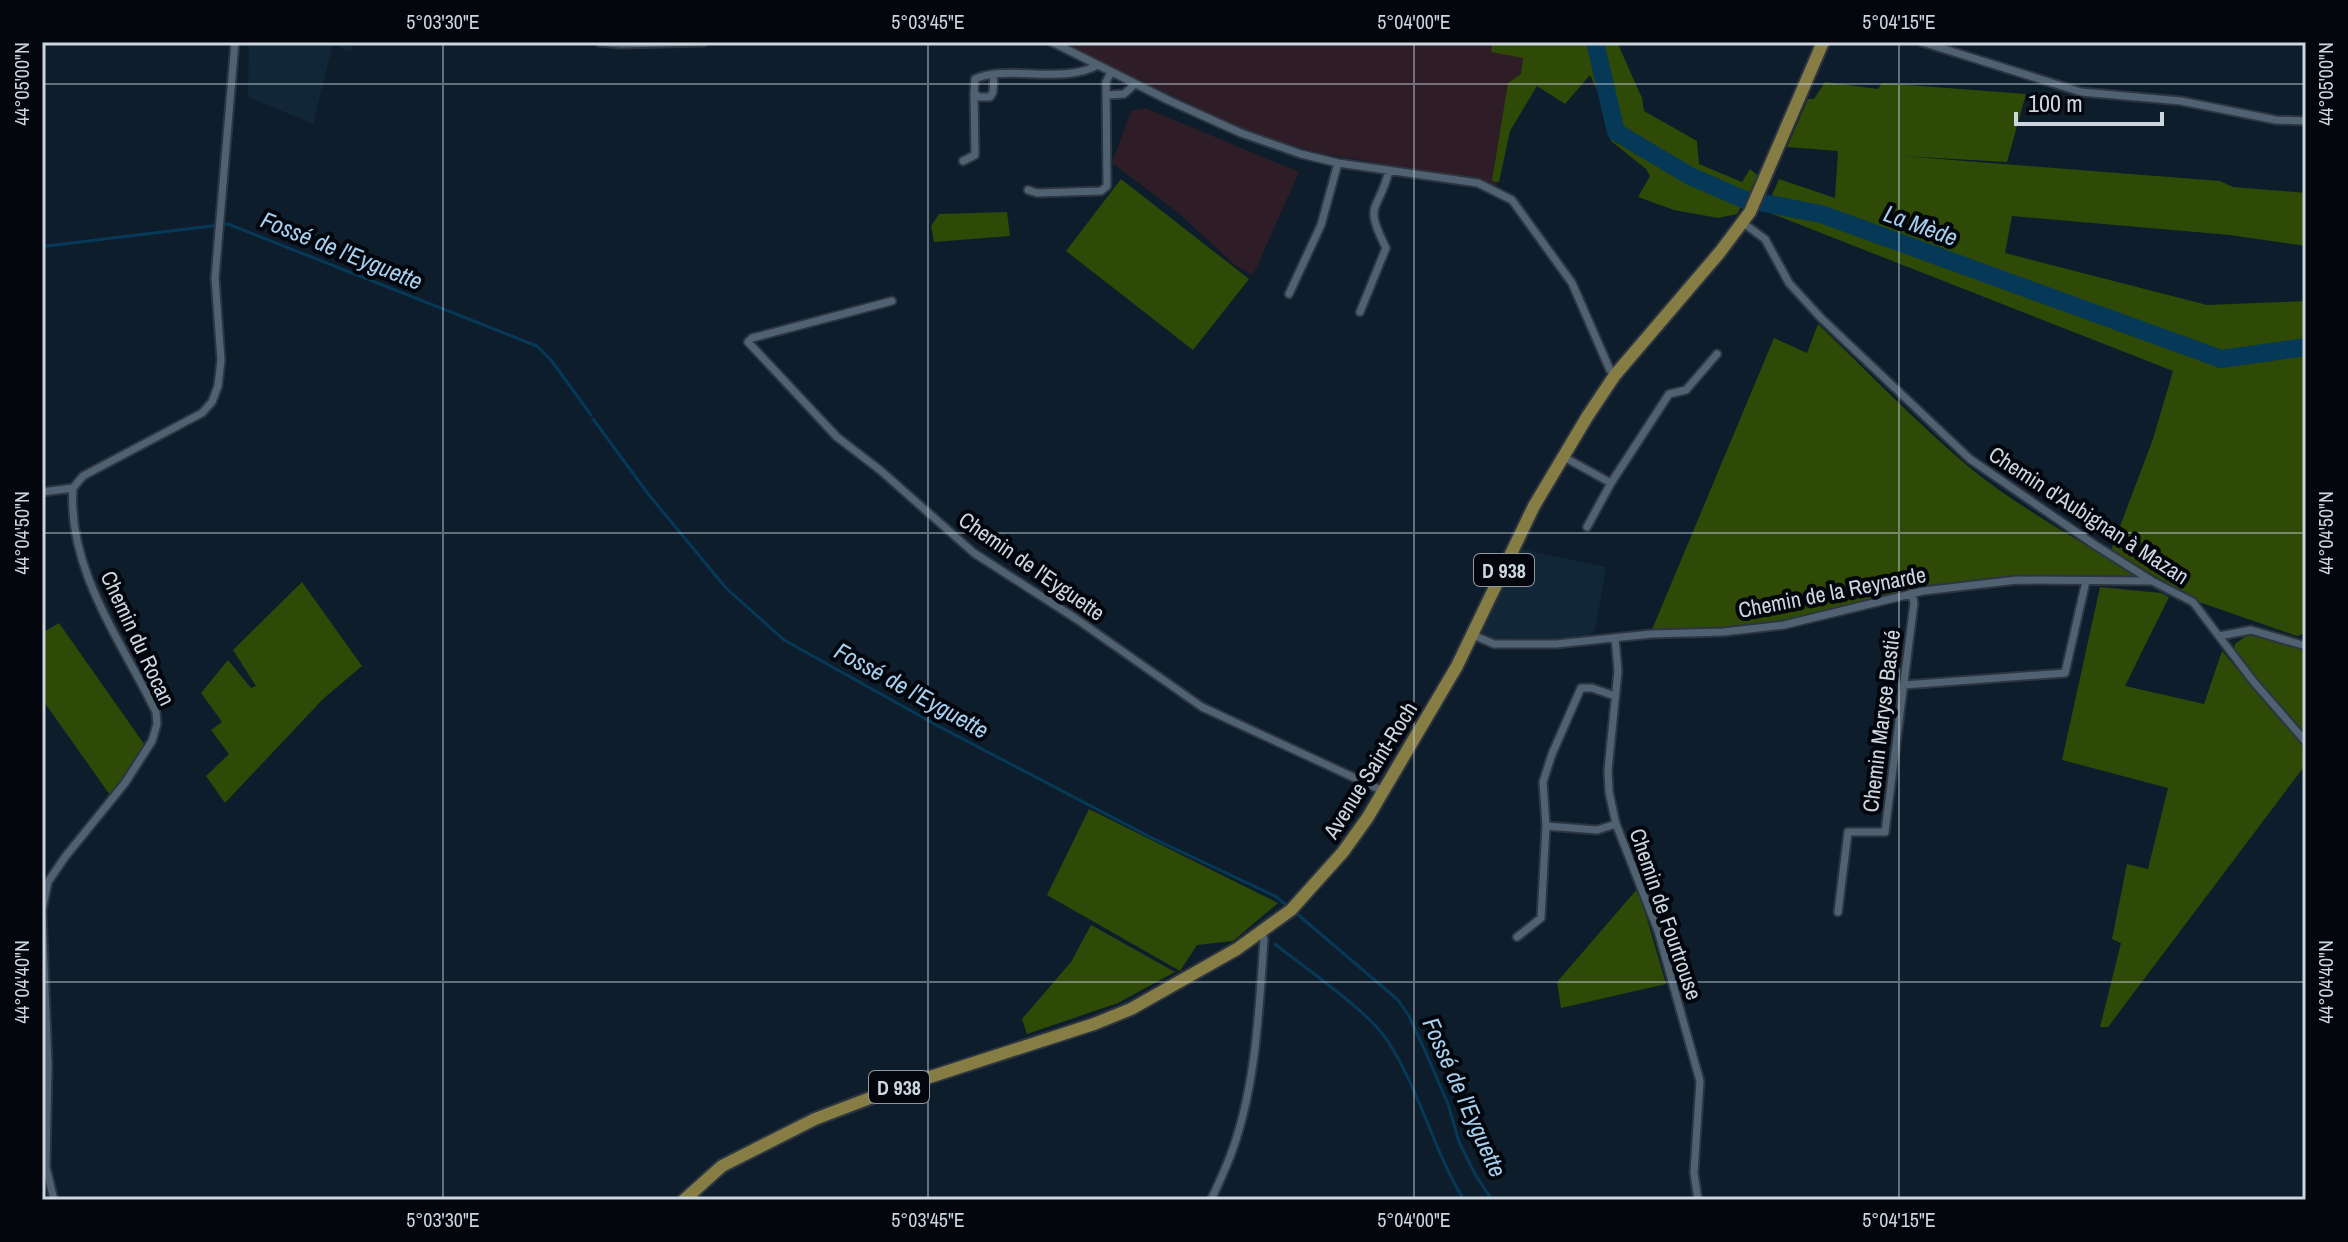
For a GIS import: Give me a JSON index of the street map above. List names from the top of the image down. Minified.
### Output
{"streets":{"main road":["D 938","Avenue Saint-Roch"],"street":["Chemin d'Aubignan à Mazan","Chemin de l'Eyguette","Chemin de la Reynarde","Chemin du Rocan","Chemin Maryse Bastié","Chemin de Fourtrouse"]},"crossings":[["Chemin d'Aubignan à Mazan","Chemin de la Reynarde"],["Chemin d'Aubignan à Mazan","Avenue Saint-Roch"],["Chemin de l'Eyguette","Avenue Saint-Roch"],["Chemin de la Reynarde","Chemin Maryse Bastié"],["Chemin de la Reynarde","Avenue Saint-Roch"],["Chemin de la Reynarde","Chemin de Fourtrouse"]],"water":["La Mède","Fossé de l'Eyguette"],"scale_bar":"100 m","coordinates":["5°03'30\"E","5°03'45\"E","5°04'00\"E","5°04'15\"E","44°05'00\"N","44°04'50\"N","44°04'40\"N"]}
